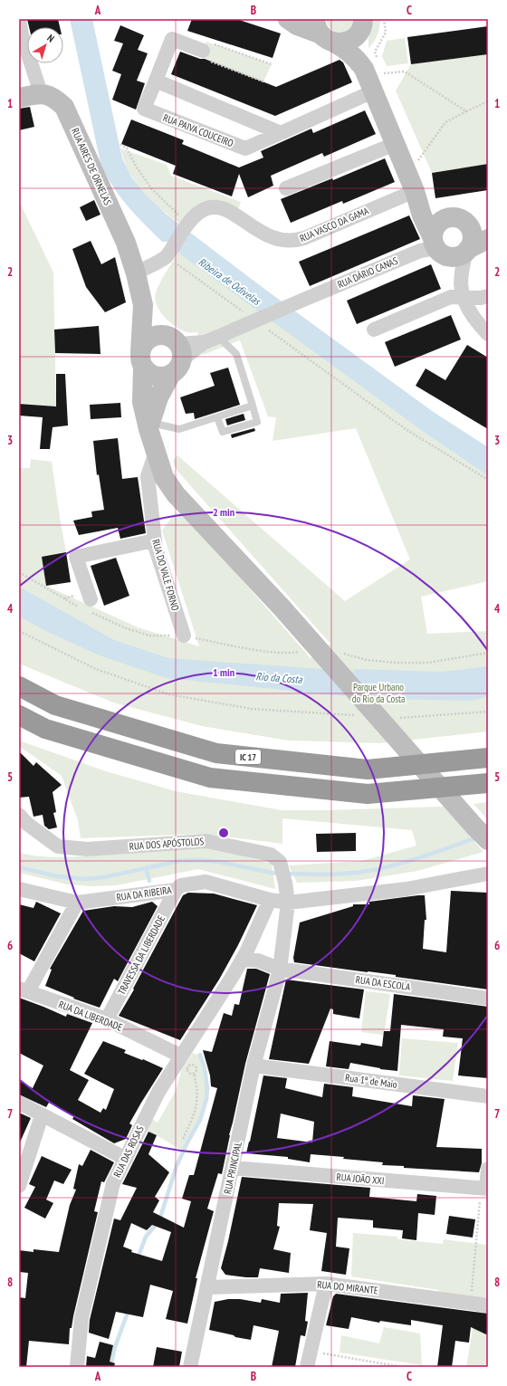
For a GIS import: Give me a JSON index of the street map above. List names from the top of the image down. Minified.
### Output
{"streets":{"highway":["IC 17"],"street":["RUA PAIVA COUCEIRO","RUA AIRES DE ORNELAS","RUA VASCO DA GAMA","RUA DÁRIO CANAS","RUA DO VALE FORNO","RUA DOS APÓSTOLOS","RUA DA RIBEIRA","TRAVESSA DA LIBERDADE","RUA DA ESCOLA","RUA DA LIBERDADE","Rua 1º de Maio","RUA DAS ROSAS","RUA PRINCIPAL","RUA JOÃO XXI","RUA DO MIRANTE"]},"crossings":[["RUA AIRES DE ORNELAS","RUA VASCO DA GAMA"],["RUA DOS APÓSTOLOS","RUA DA RIBEIRA"],["RUA DOS APÓSTOLOS","RUA DA ESCOLA"],["RUA DOS APÓSTOLOS","RUA PRINCIPAL"],["RUA DA RIBEIRA","TRAVESSA DA LIBERDADE"],["RUA DA RIBEIRA","RUA DAS ROSAS"],["TRAVESSA DA LIBERDADE","RUA DA LIBERDADE"],["RUA DA ESCOLA","RUA DAS ROSAS"],["RUA DA ESCOLA","RUA PRINCIPAL"],["RUA DA LIBERDADE","RUA DAS ROSAS"],["Rua 1º de Maio","RUA PRINCIPAL"],["RUA PRINCIPAL","RUA JOÃO XXI"],["RUA PRINCIPAL","RUA DO MIRANTE"]],"water":["Ribeira de Odivelas","Rio da Costa"],"parks":["Parque Urbano do Rio da Costa"],"north":"top right","grid":{"columns":["A","B","C"],"rows":["1","2","3","4","5","6","7","8"]},"rings":["2 min","1 min"]}
